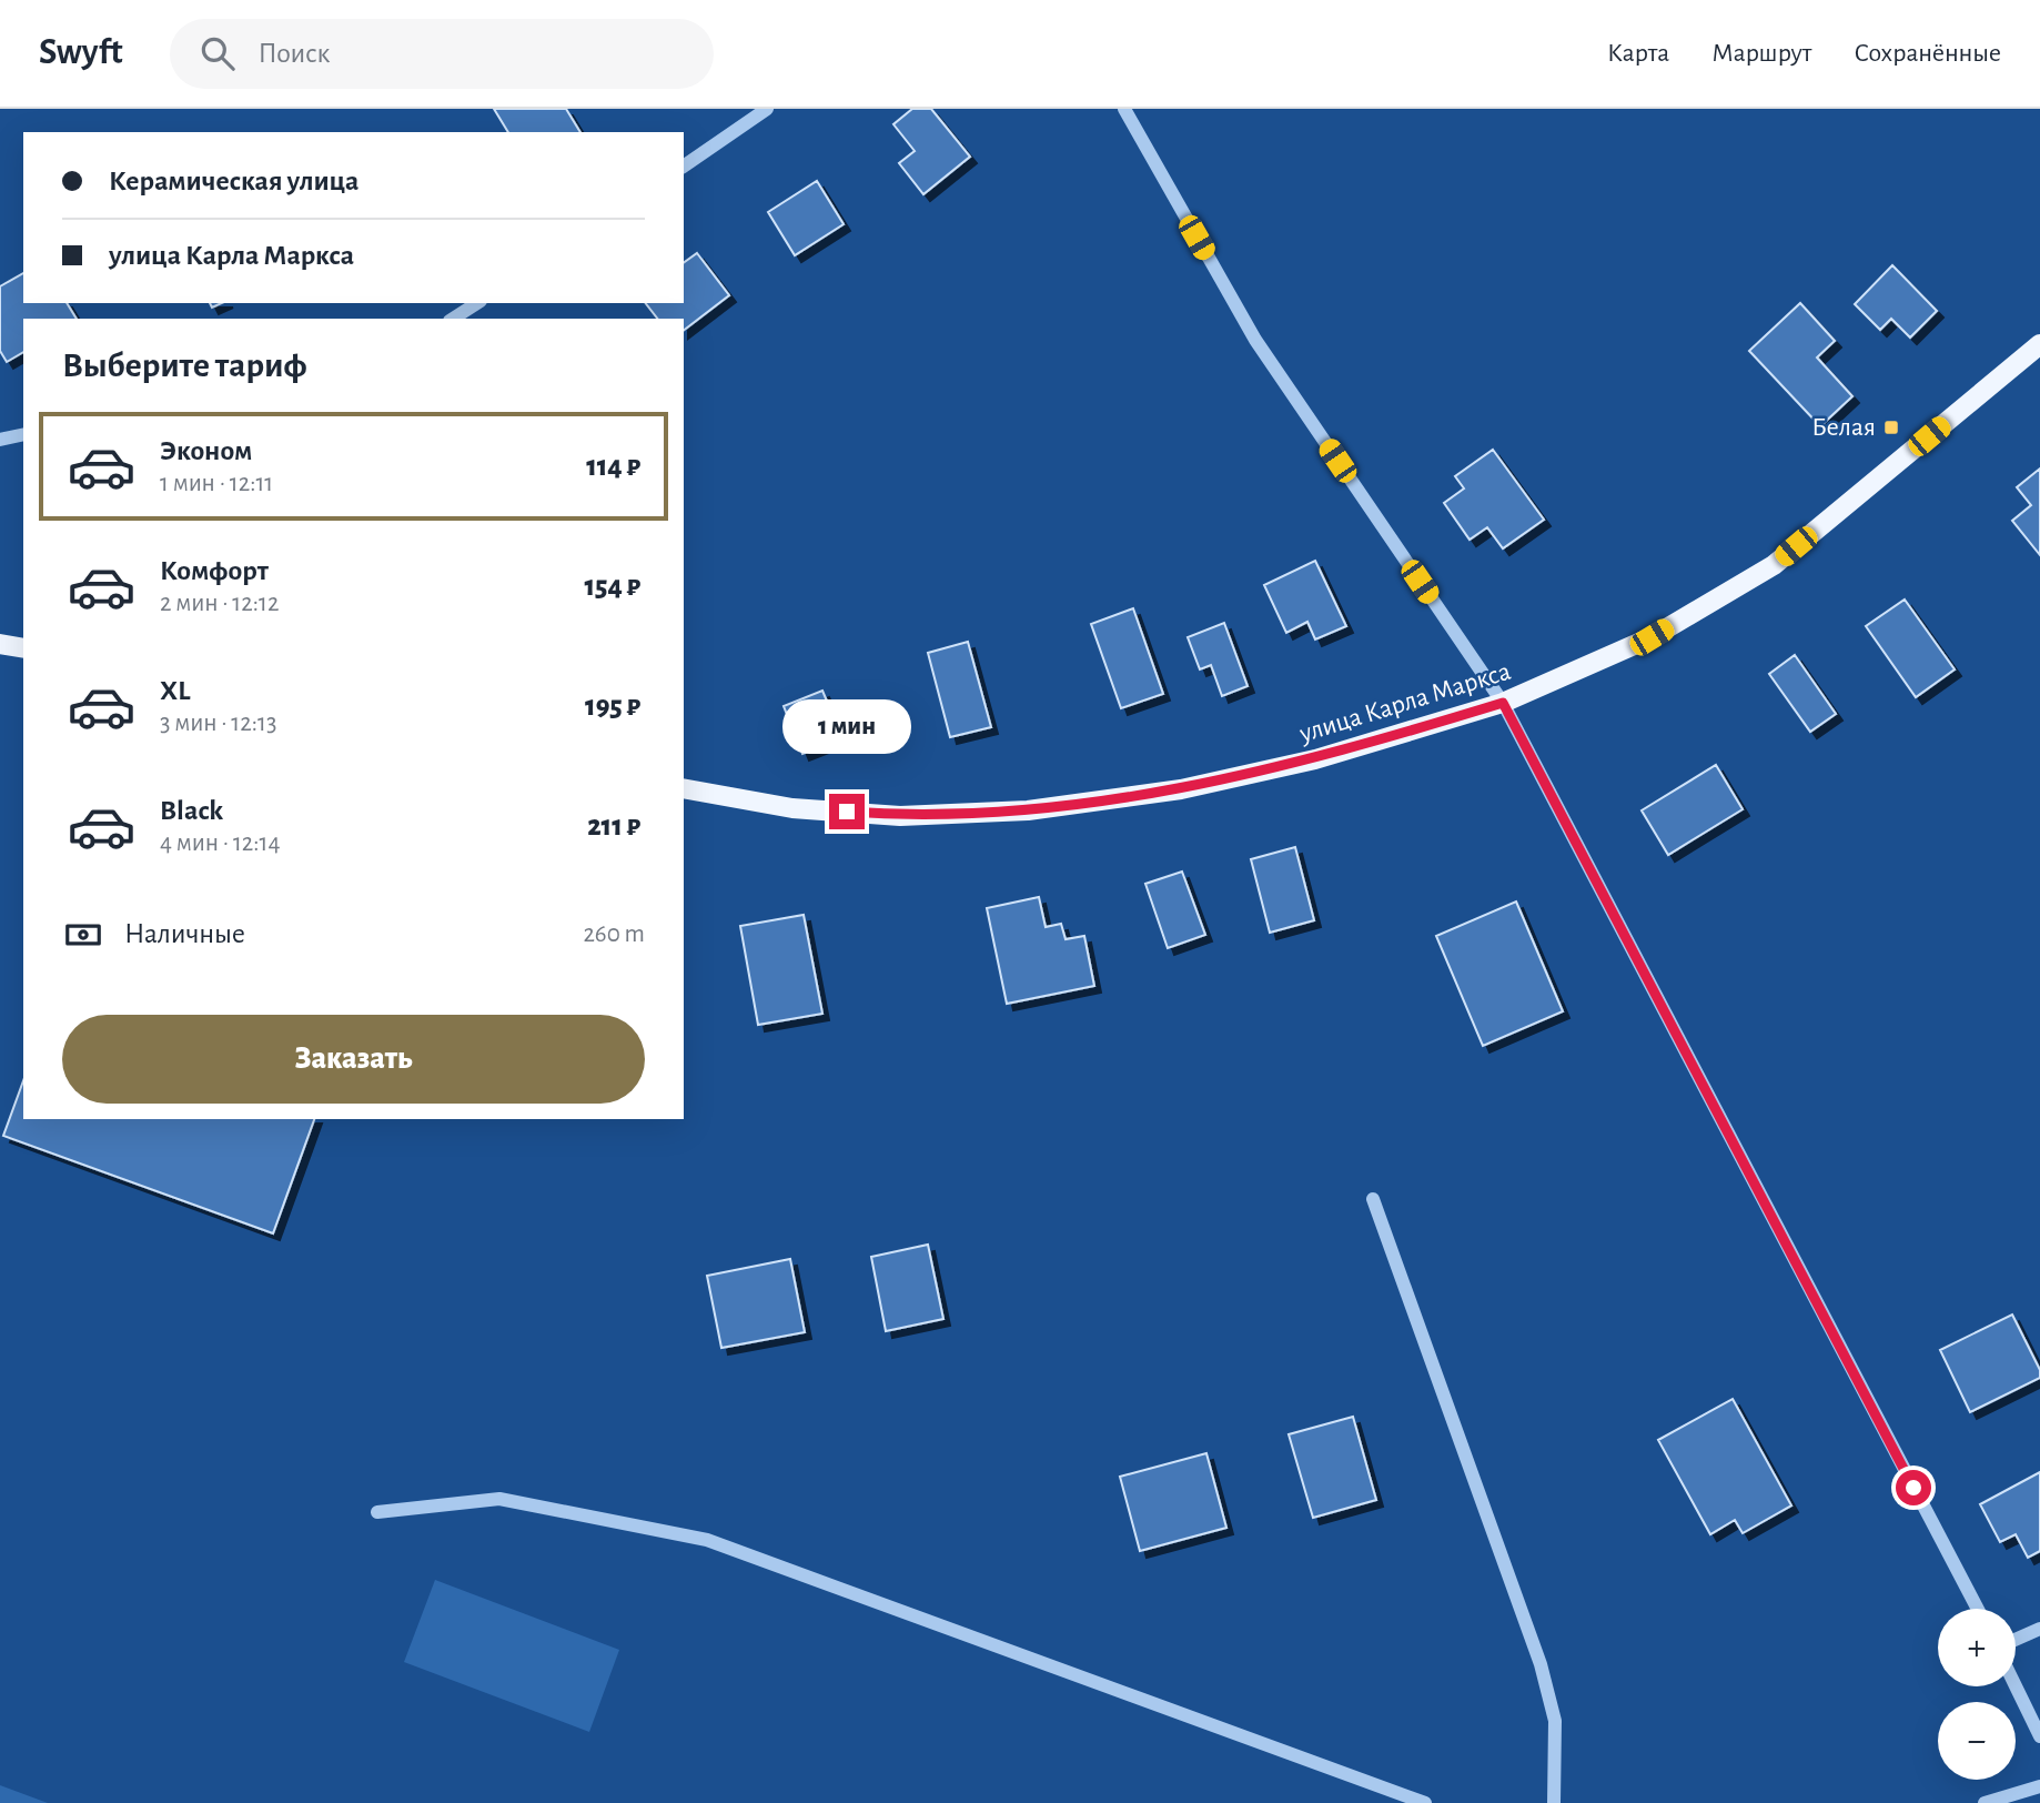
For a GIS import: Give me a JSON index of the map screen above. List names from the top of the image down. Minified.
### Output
{"streets":{"main road":["улица Карла Маркса"]},"places":{"transit":["Белая"]},"page":{"header":"Swyft","search":"Поиск","nav":["Карта","Маршрут","Сохранённые"],"banner":["Керамическая улица","улица Карла Маркса"],"heading":"Выберите тариф","list":[{"name":"Эконом","note":"1 мин · 12:11","value":"114 ₽"},{"name":"Комфорт","note":"2 мин · 12:12","value":"154 ₽"},{"name":"XL","note":"3 мин · 12:13","value":"195 ₽"},{"name":"Black","note":"4 мин · 12:14","value":"211 ₽"}],"bubble":"1 мин","pay":["Наличные","260 m"],"buttons":"Заказать","map_buttons":["+","−"]}}
